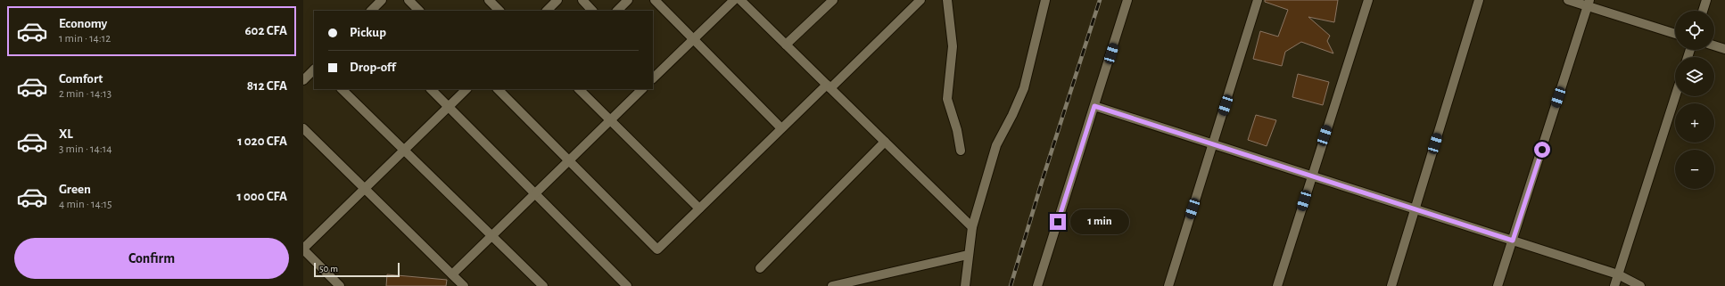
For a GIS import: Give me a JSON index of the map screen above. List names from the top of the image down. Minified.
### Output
{"scale_bar":"50 m","page":{"list":[{"name":"Economy","note":"1 min · 14:12","value":"602 CFA"},{"name":"Comfort","note":"2 min · 14:13","value":"812 CFA"},{"name":"XL","note":"3 min · 14:14","value":"1 020 CFA"},{"name":"Green","note":"4 min · 14:15","value":"1 000 CFA"}],"map_buttons":["+","−"],"banner":["Pickup","Drop-off"],"bubble":"1 min","buttons":"Confirm","scale":"50 m"}}
